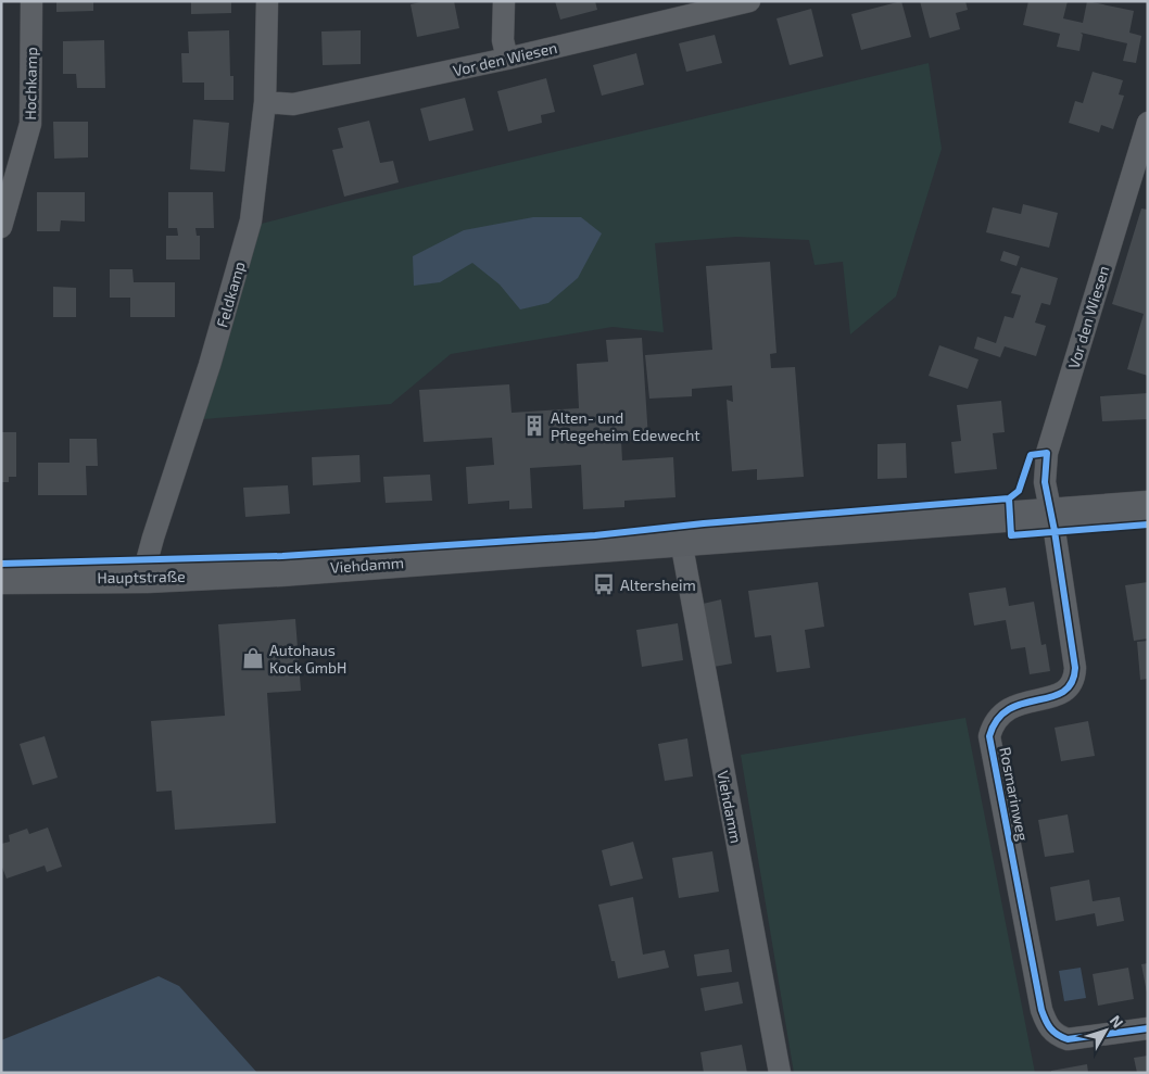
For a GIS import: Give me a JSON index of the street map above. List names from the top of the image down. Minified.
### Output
{"streets":{"main road":["Viehdamm","Hauptstraße"],"street":["Vor den Wiesen","Hochkamp","Feldkamp","Rosmarinweg"]},"crossings":[["Vor den Wiesen","Feldkamp"],["Vor den Wiesen","Viehdamm"],["Vor den Wiesen","Rosmarinweg"],["Feldkamp","Hauptstraße"],["Viehdamm","Hauptstraße"],["Viehdamm","Rosmarinweg"]],"places":{"building":["Alten- und Pflegeheim Edewecht"],"bus stop":["Altersheim"],"shop":["Autohaus Kock GmbH"]},"north":"top right"}
